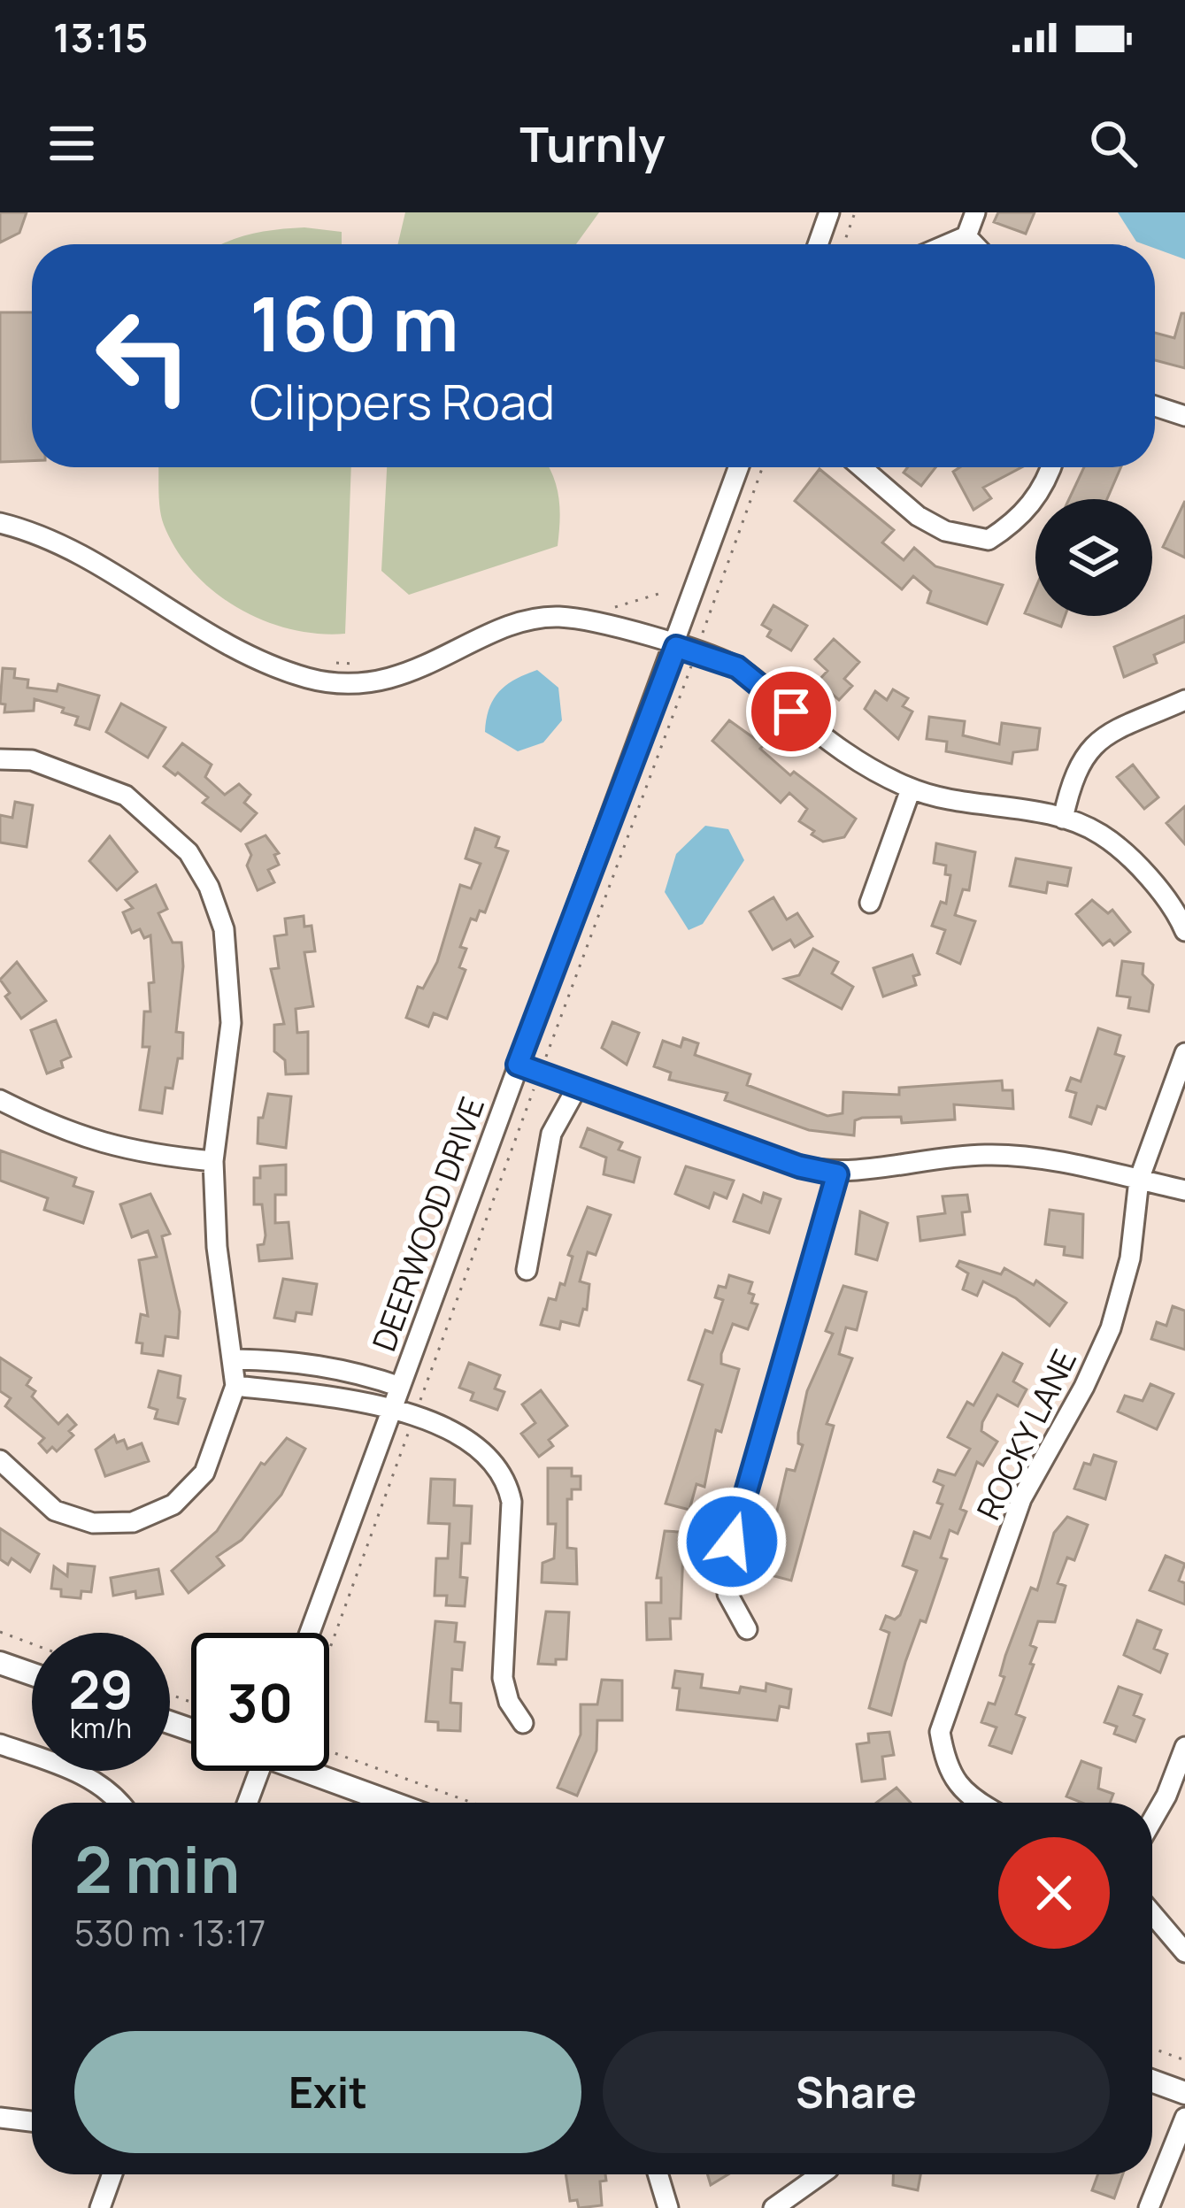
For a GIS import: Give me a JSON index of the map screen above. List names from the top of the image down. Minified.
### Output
{"streets":{"street":["DEERWOOD DRIVE","ROCKY LANE"]},"page":{"status":"13:15","header":"Turnly","turn":["160 m","Clippers Road"],"speed":"29 km/h","limit":"30","heading":["2 min","530 m · 13:17"],"buttons":["Exit","Share"]}}
